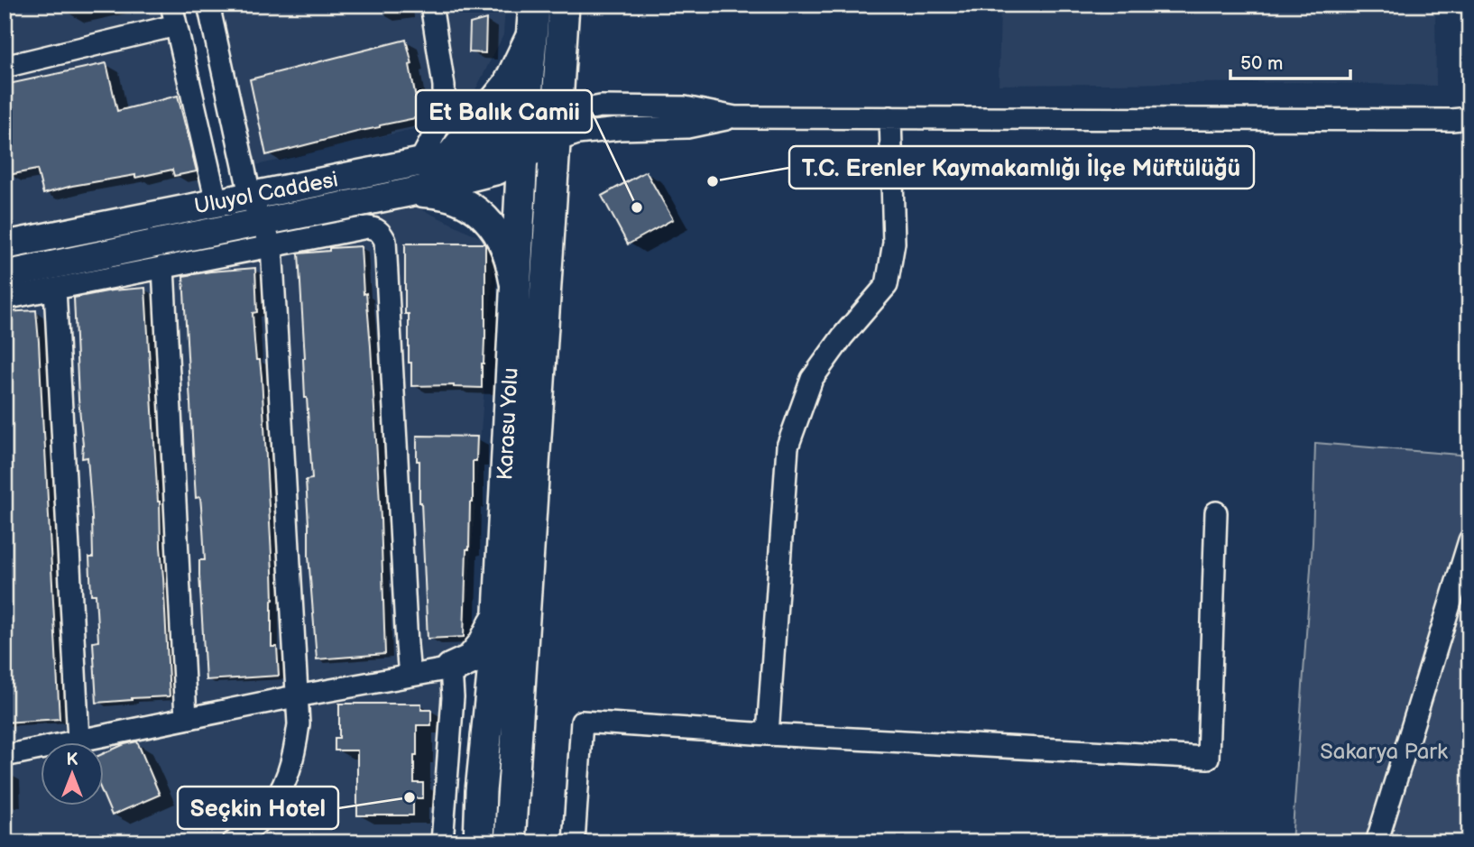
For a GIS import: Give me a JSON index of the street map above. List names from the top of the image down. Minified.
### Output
{"streets":{"highway":["Karasu Yolu"],"main road":["Uluyol Caddesi"]},"crossings":[["Uluyol Caddesi","Karasu Yolu"]],"parks":["Sakarya Park"],"places":["T.C. Erenler Kaymakamlığı İlçe Müftülüğü","Et Balık Camii","Seçkin Hotel"],"scale_bar":"50 m","north":"top"}
